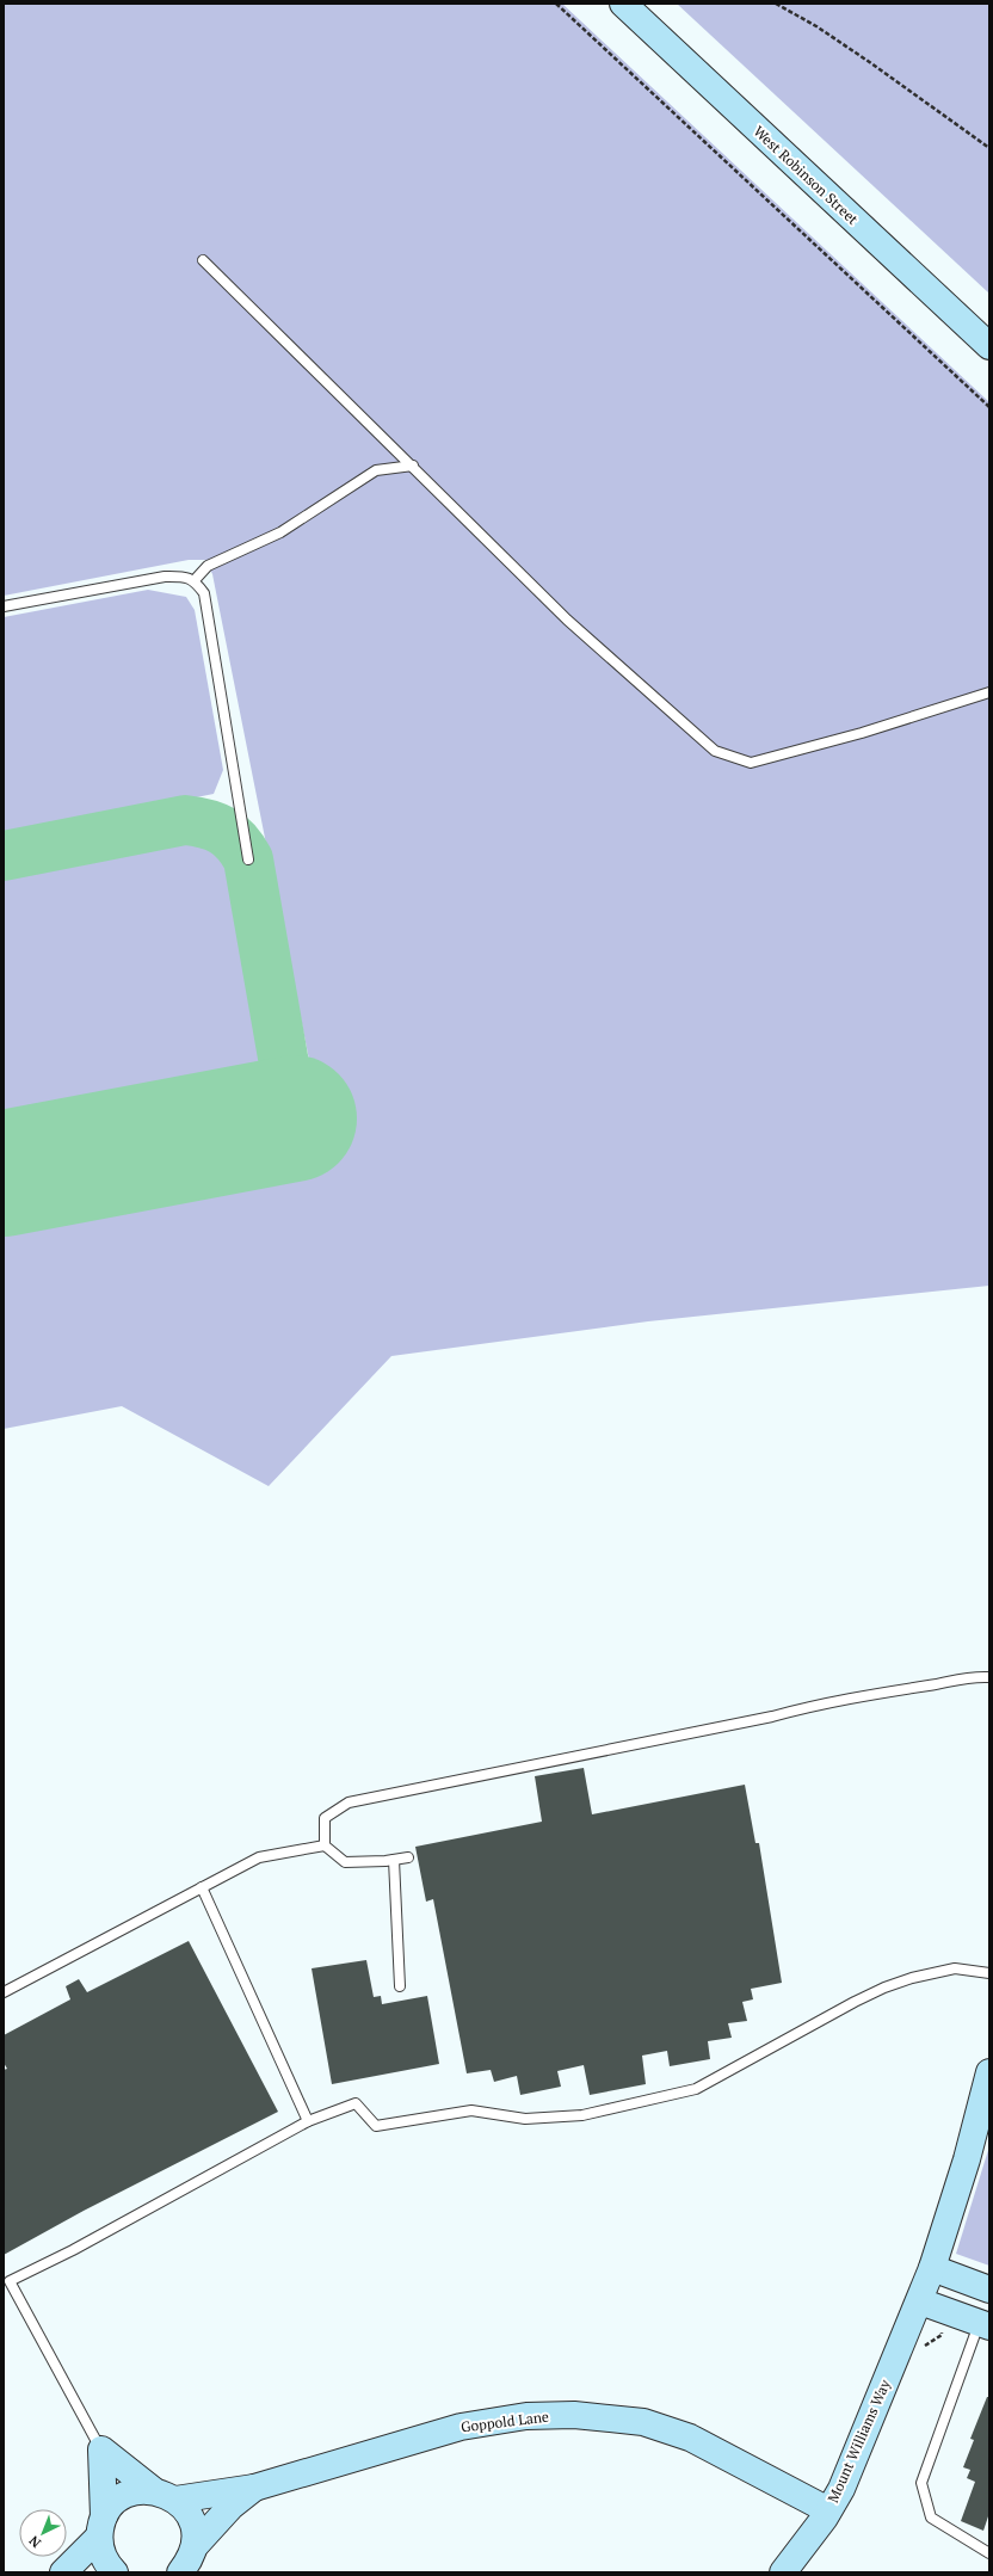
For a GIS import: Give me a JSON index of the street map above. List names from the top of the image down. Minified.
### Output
{"streets":{"street":["West Robinson Street","Goppold Lane","Mount Williams Way"]},"crossings":[["Goppold Lane","Mount Williams Way"]],"north":"bottom left"}
